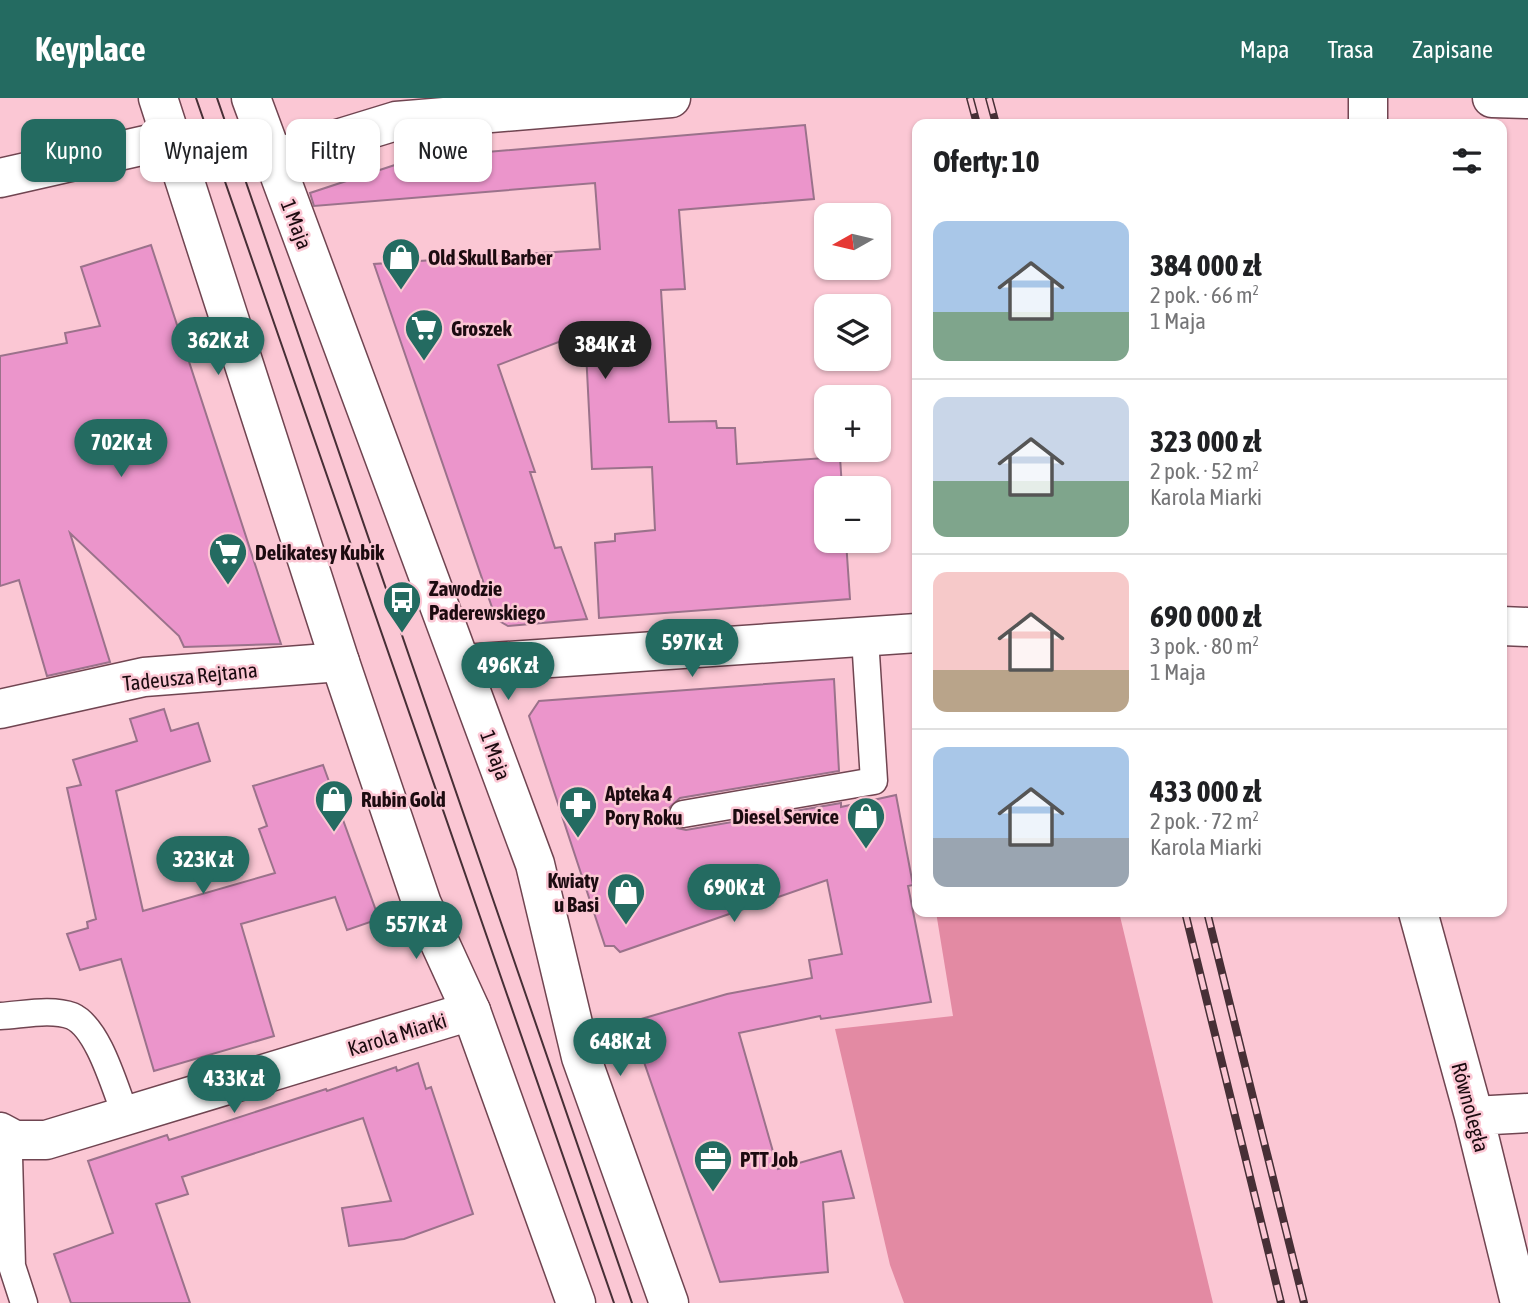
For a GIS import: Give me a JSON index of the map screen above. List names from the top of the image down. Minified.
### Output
{"streets":{"street":["1 Maja","Tadeusza Rejtana","Karola Miarki","Równoległa"]},"places":{"shop":["Old Skull Barber","Rubin Gold","Diesel Service","Kwiaty u Basi"],"supermarket":["Groszek","Delikatesy Kubik"],"bus stop":["Zawodzie Paderewskiego"],"pharmacy":["Apteka 4 Pory Roku"],"office":["PTT Job"]},"north":"left","page":{"header":"Keyplace","nav":["Mapa","Trasa","Zapisane"],"chip":["Kupno","Wynajem","Filtry","Nowe"],"heading":"Oferty: 10","map_buttons":["+","−"],"list":[{"name":"384 000 zł","note":"2 pok. · 66 m² · 1 Maja"},{"name":"323 000 zł","note":"2 pok. · 52 m² · Karola Miarki"},{"name":"690 000 zł","note":"3 pok. · 80 m² · 1 Maja"},{"name":"433 000 zł","note":"2 pok. · 72 m² · Karola Miarki"}],"price":["362K zł","384K zł","702K zł","597K zł","496K zł","323K zł","690K zł","557K zł","648K zł","433K zł"]}}
